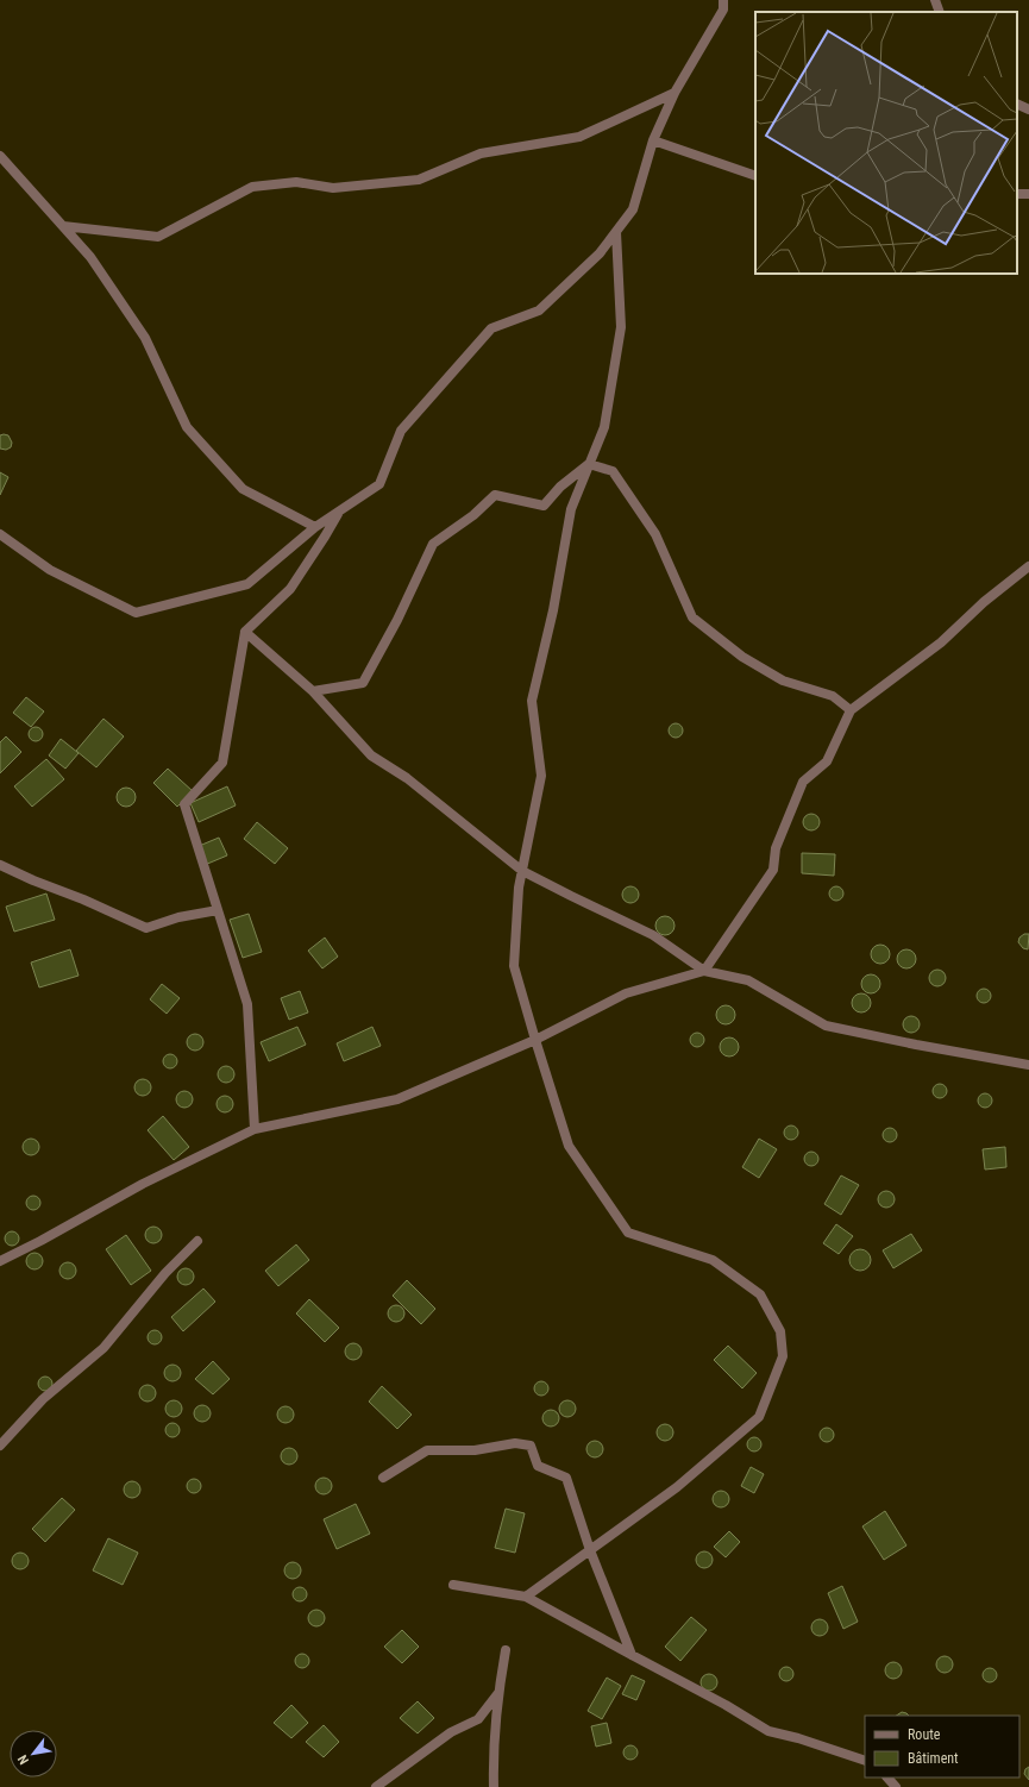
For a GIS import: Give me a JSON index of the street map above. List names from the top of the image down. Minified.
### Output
{"legend":["Route","Bâtiment"],"north":"bottom left"}
